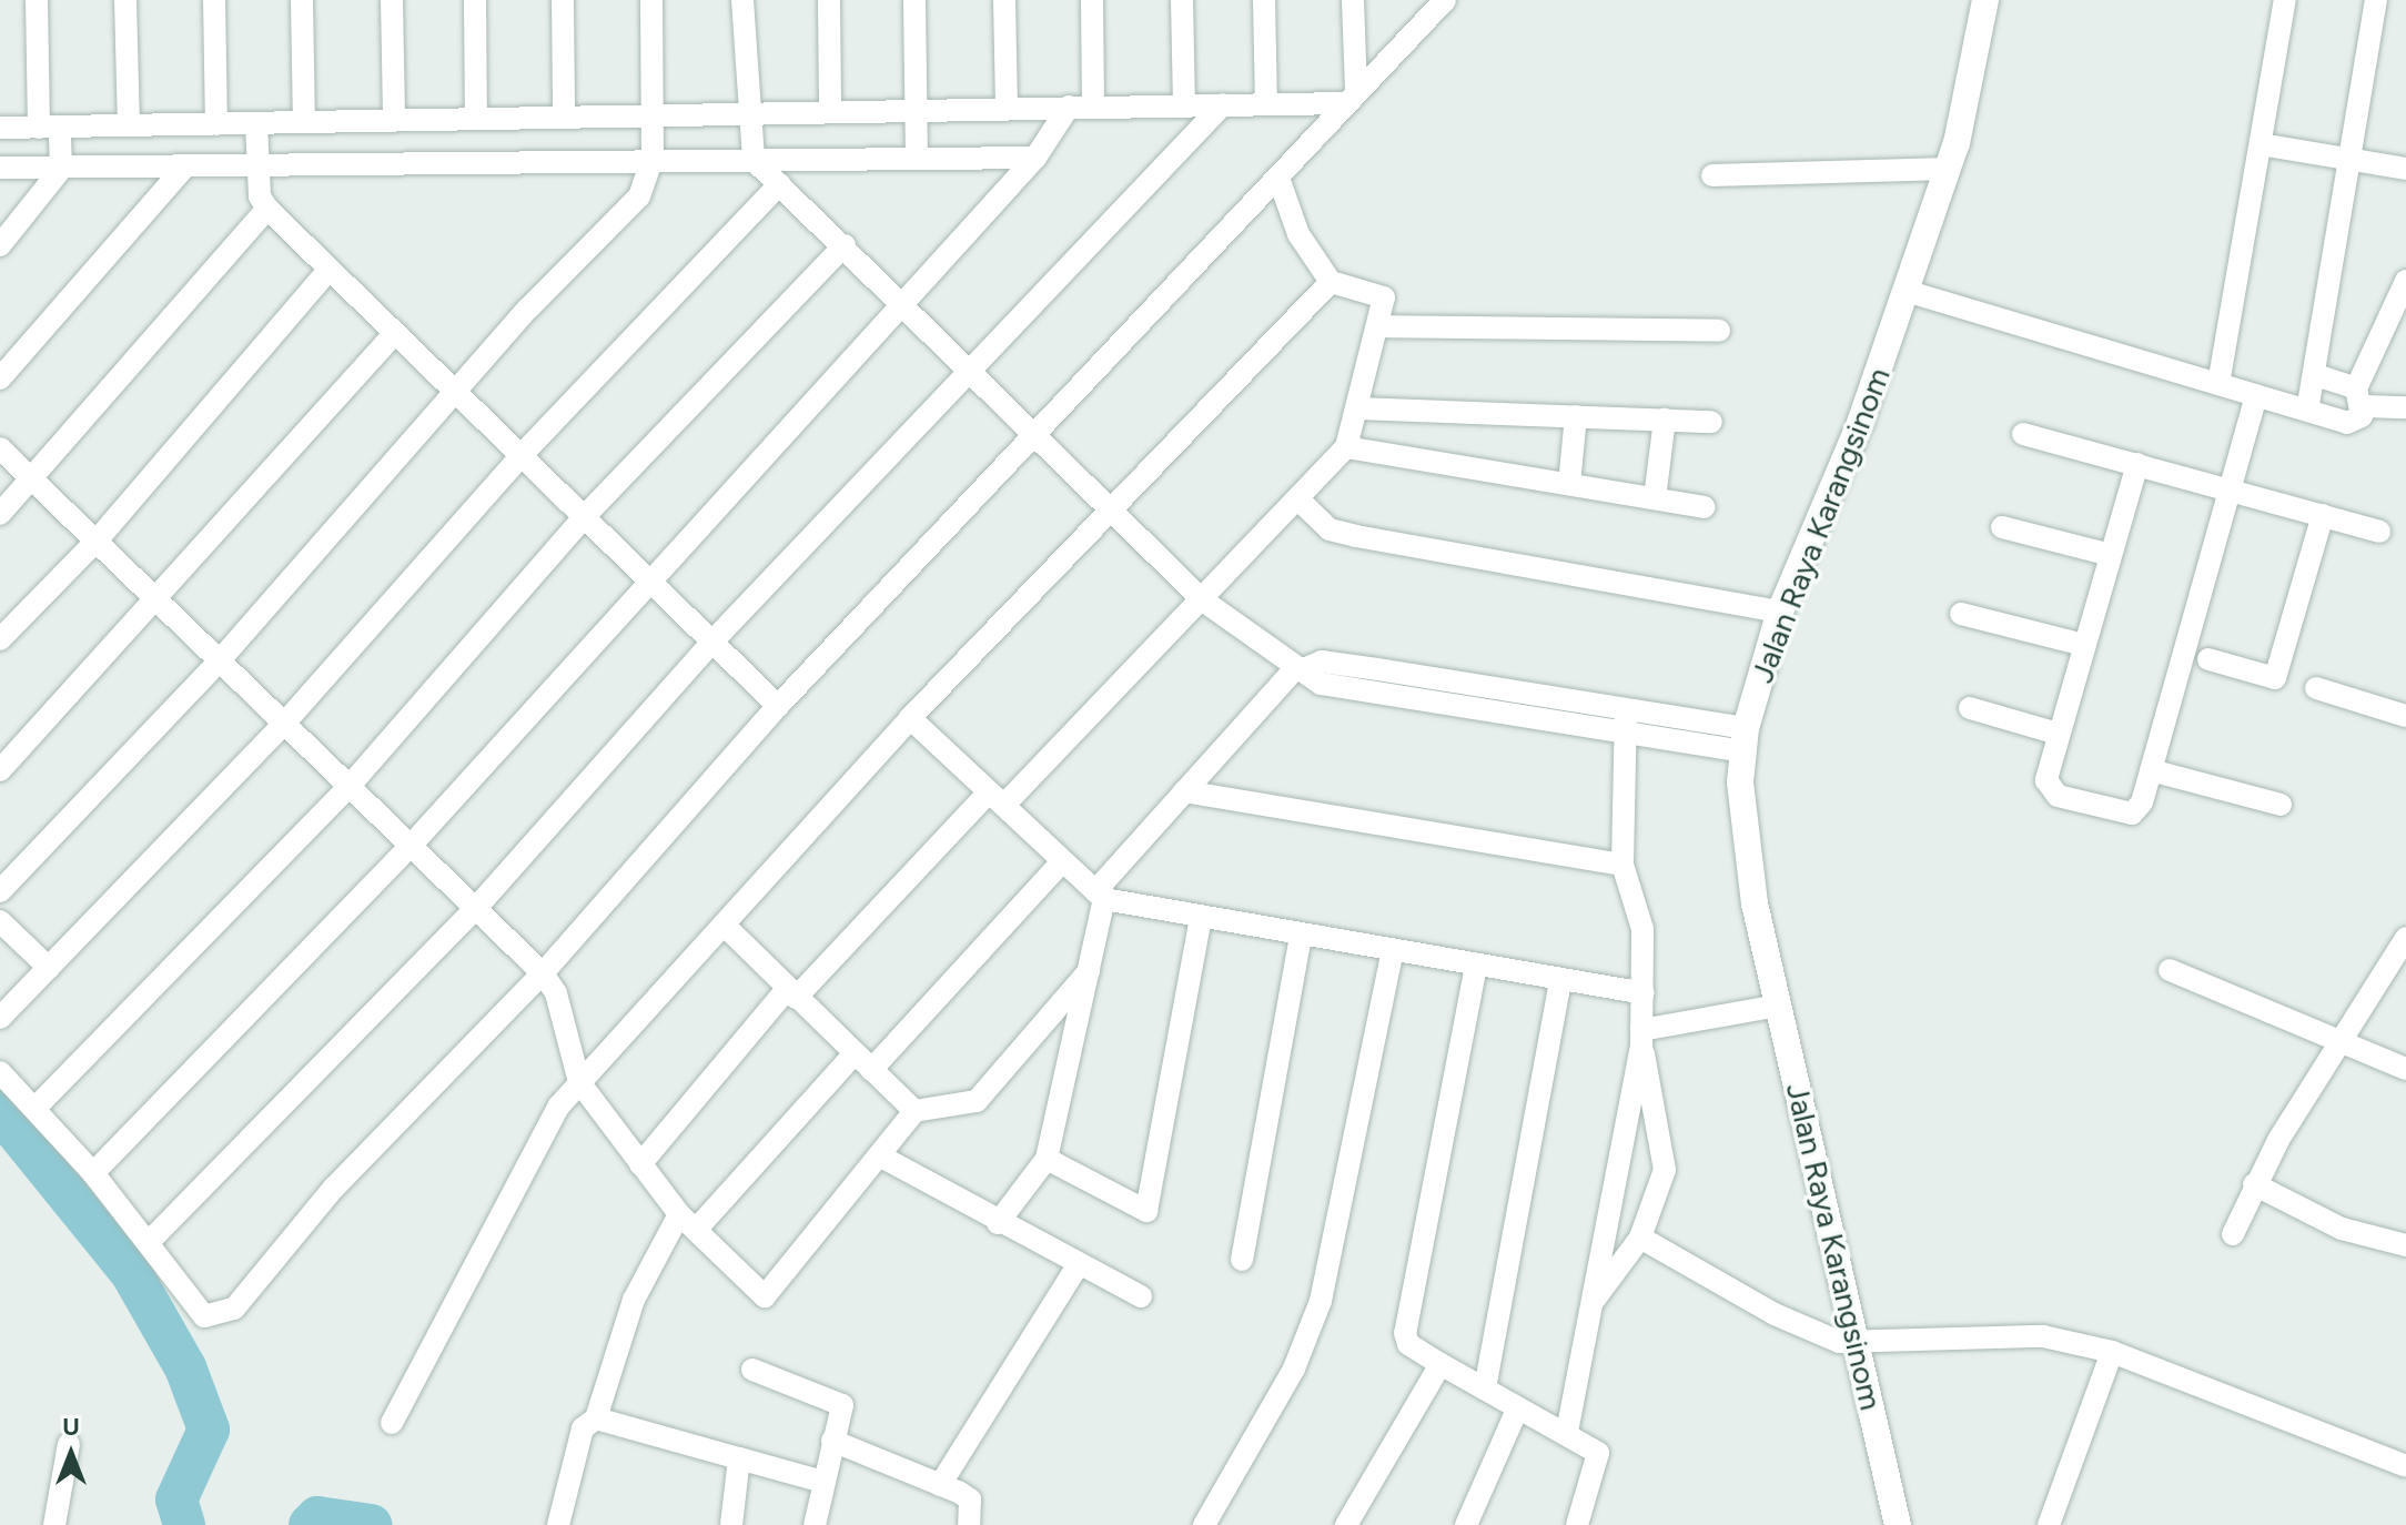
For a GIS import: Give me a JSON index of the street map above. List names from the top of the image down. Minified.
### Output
{"streets":{"street":["Jalan Raya Karangsinom"]},"north":"top"}
